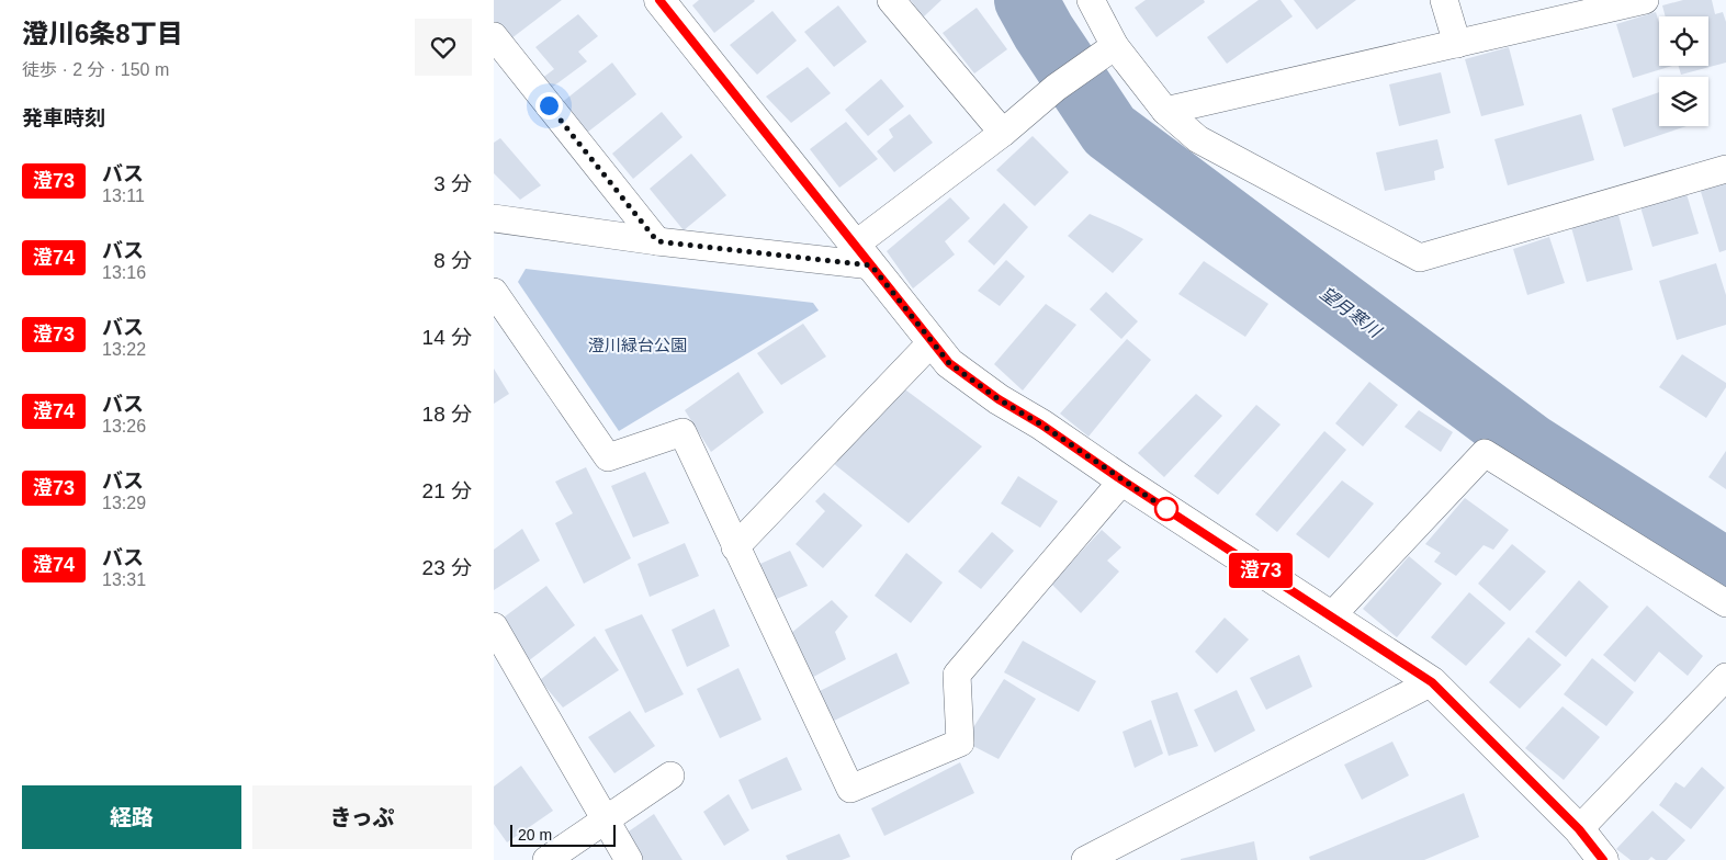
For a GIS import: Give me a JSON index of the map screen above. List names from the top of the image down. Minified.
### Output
{"water":["望月寒川"],"parks":["澄川緑台公園"],"lines":["bus line 澄73"],"scale_bar":"20 m","page":{"heading":[["澄川6条8丁目","徒歩 · 2 分 · 150 m"],"発車時刻"],"on_map":"澄73","list":[{"mark":"澄73","name":"バス","note":"13:11","value":"3 分"},{"mark":"澄74","name":"バス","note":"13:16","value":"8 分"},{"mark":"澄73","name":"バス","note":"13:22","value":"14 分"},{"mark":"澄74","name":"バス","note":"13:26","value":"18 分"},{"mark":"澄73","name":"バス","note":"13:29","value":"21 分"},{"mark":"澄74","name":"バス","note":"13:31","value":"23 分"}],"buttons":["経路","きっぷ"],"scale":"20 m"}}
